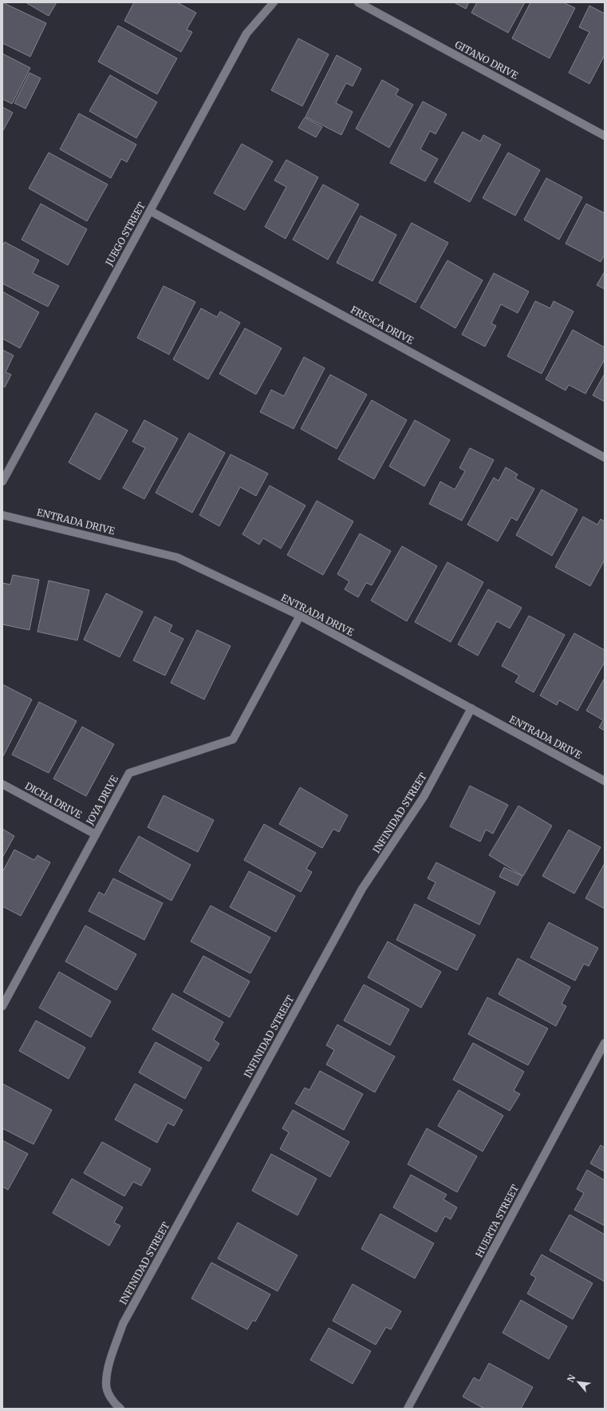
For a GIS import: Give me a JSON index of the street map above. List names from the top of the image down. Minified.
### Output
{"streets":{"street":["GITANO DRIVE","JUEGO STREET","FRESCA DRIVE","ENTRADA DRIVE","DICHA DRIVE","JOYA DRIVE","INFINIDAD STREET","HUERTA STREET"]},"crossings":[["JUEGO STREET","FRESCA DRIVE"],["ENTRADA DRIVE","JOYA DRIVE"],["ENTRADA DRIVE","INFINIDAD STREET"],["DICHA DRIVE","JOYA DRIVE"]],"north":"top left"}
